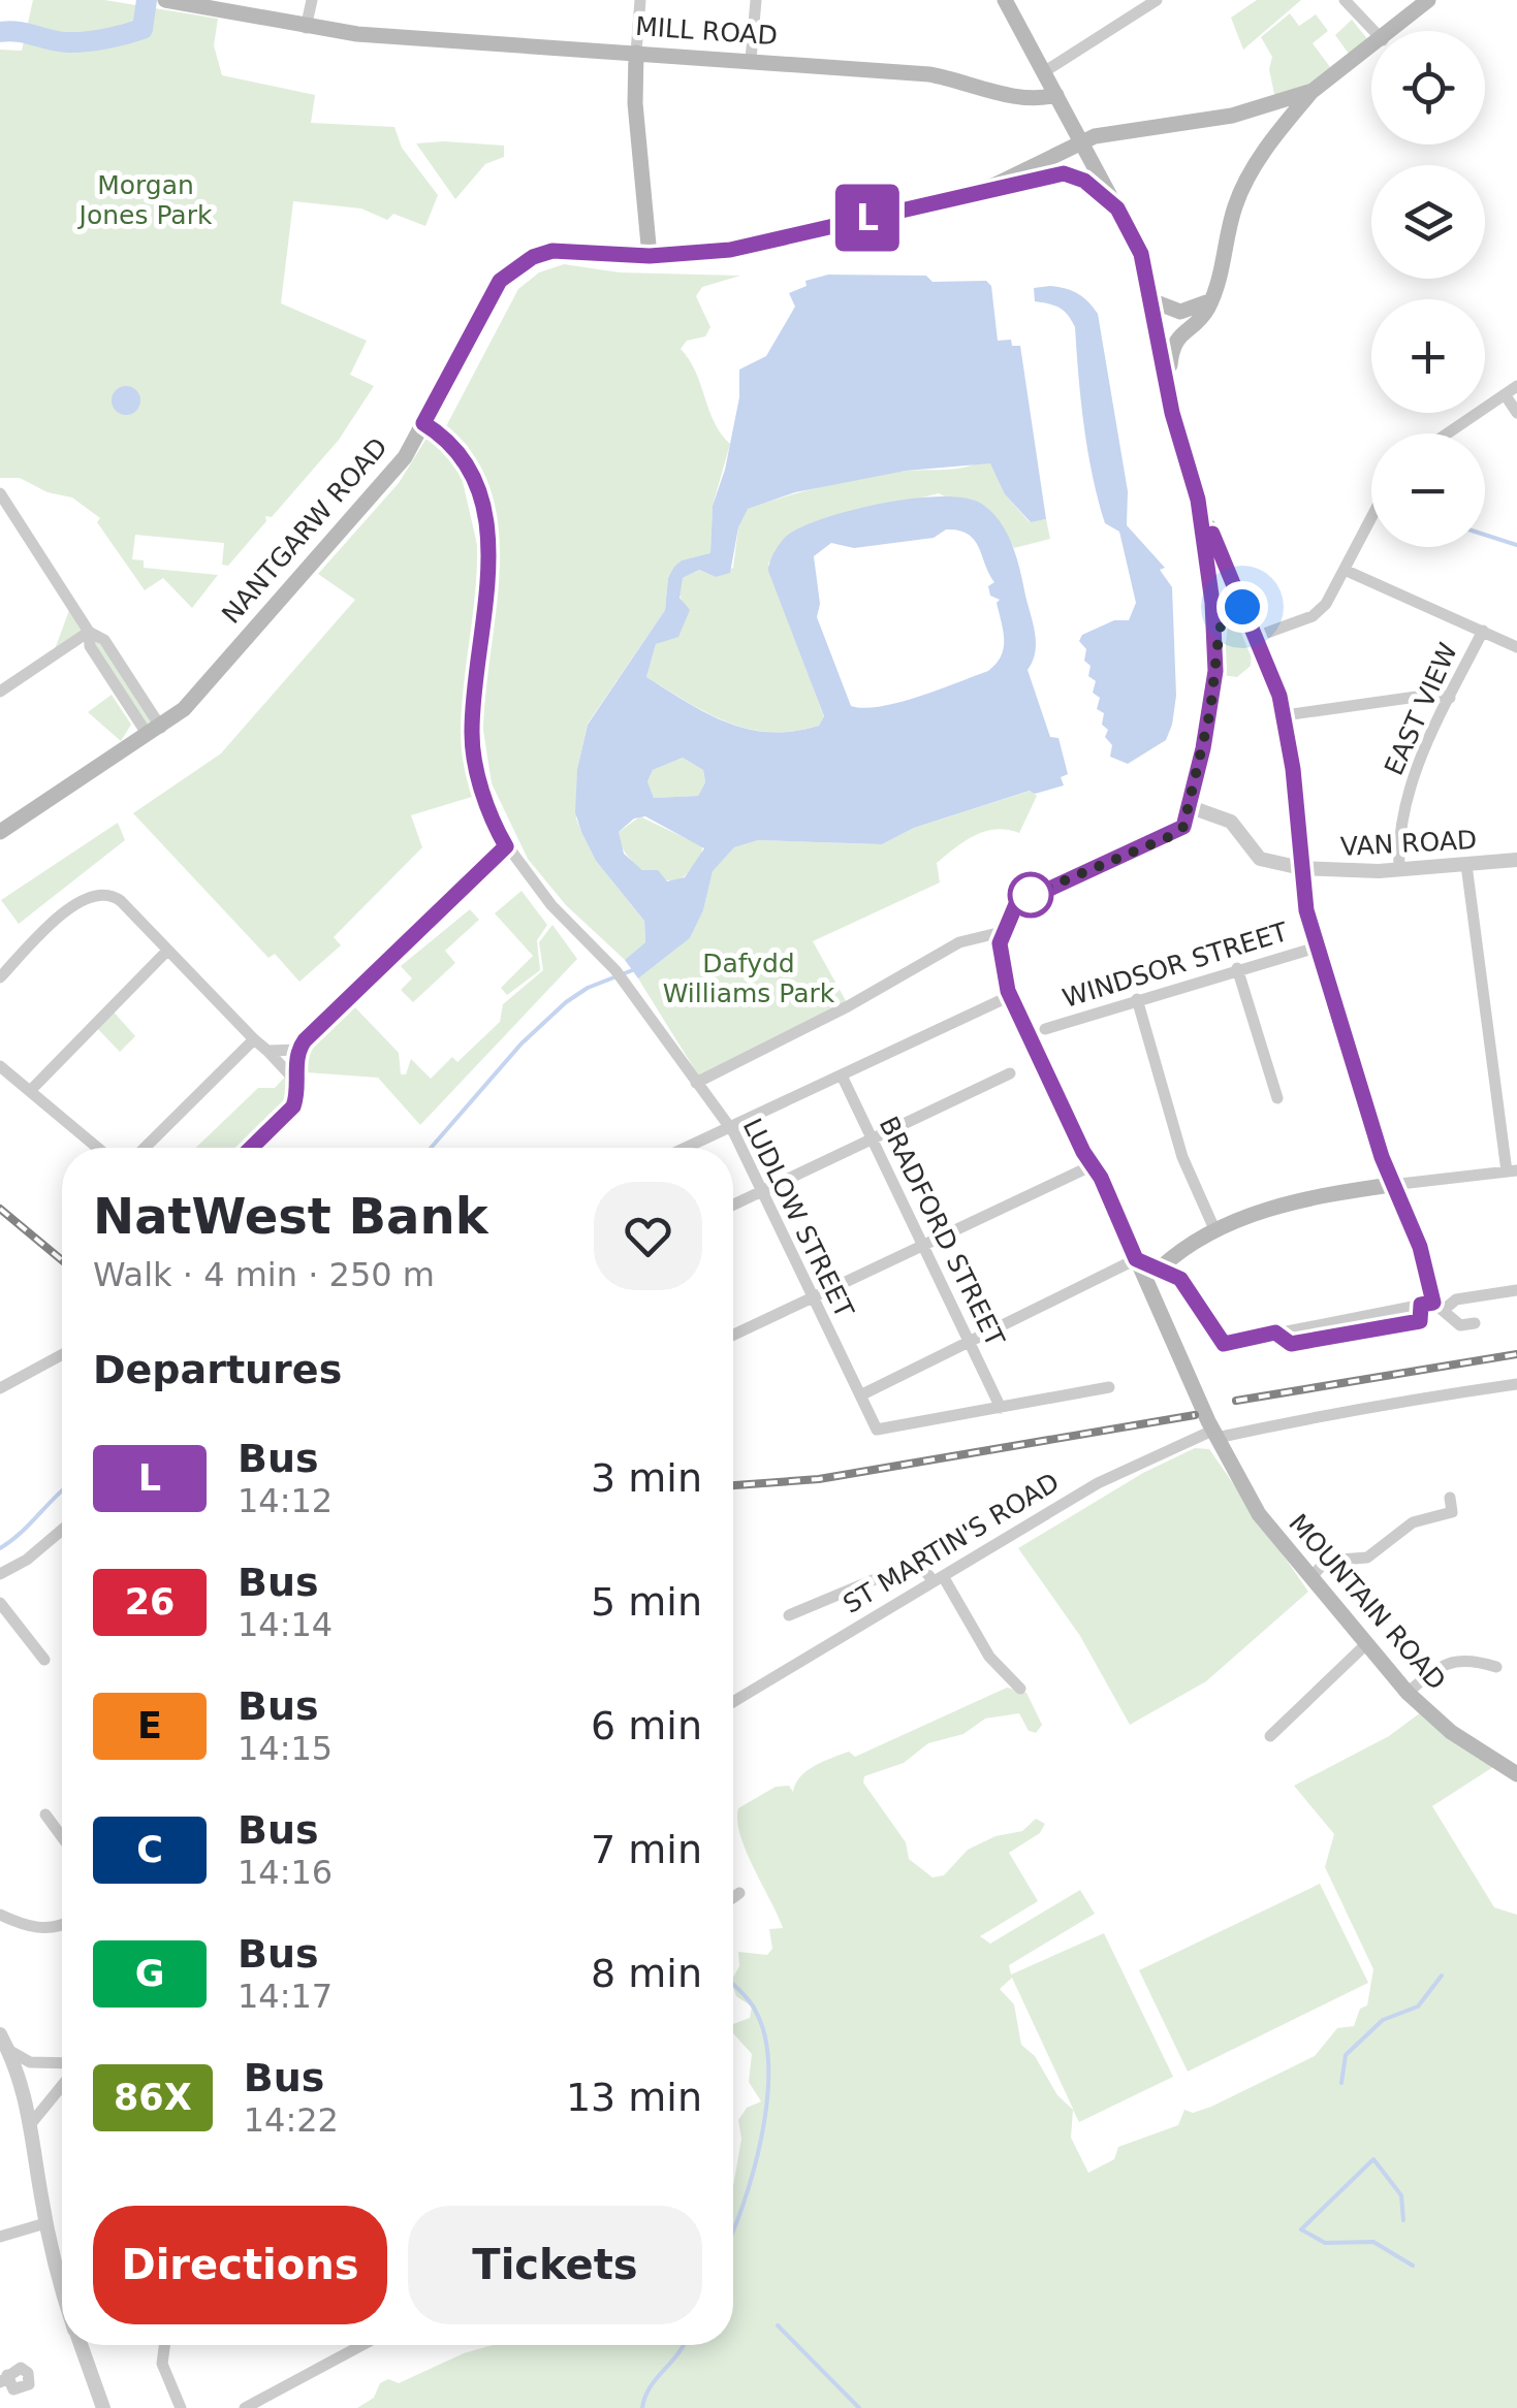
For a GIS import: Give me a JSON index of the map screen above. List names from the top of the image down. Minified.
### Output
{"streets":{"main road":["MILL ROAD","NANTGARW ROAD","MOUNTAIN ROAD"],"street":["EAST VIEW","VAN ROAD","WINDSOR STREET","LUDLOW STREET","BRADFORD STREET","ST MARTIN'S ROAD"]},"crossings":[["NANTGARW ROAD","LUDLOW STREET"],["EAST VIEW","VAN ROAD"],["LUDLOW STREET","BRADFORD STREET"],["ST MARTIN'S ROAD","MOUNTAIN ROAD"]],"parks":["Morgan Jones Park","Dafydd Williams Park"],"lines":["bus line L"],"page":{"on_map":"L","map_buttons":["+","−"],"heading":[["NatWest Bank","Walk · 4 min · 250 m"],"Departures"],"list":[{"mark":"L","name":"Bus","note":"14:12","value":"3 min"},{"mark":"26","name":"Bus","note":"14:14","value":"5 min"},{"mark":"E","name":"Bus","note":"14:15","value":"6 min"},{"mark":"C","name":"Bus","note":"14:16","value":"7 min"},{"mark":"G","name":"Bus","note":"14:17","value":"8 min"},{"mark":"86X","name":"Bus","note":"14:22","value":"13 min"}],"buttons":["Directions","Tickets"]}}
